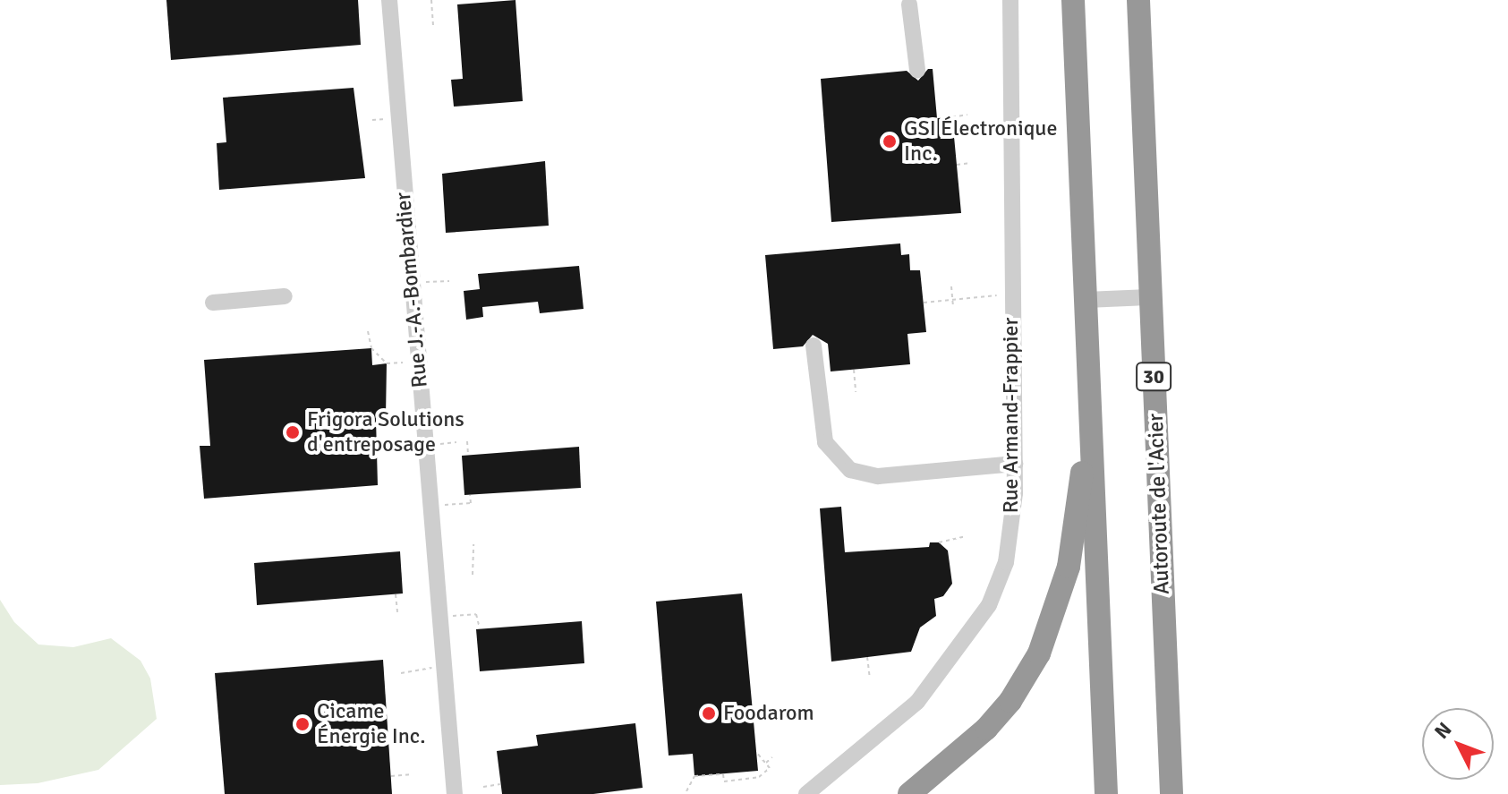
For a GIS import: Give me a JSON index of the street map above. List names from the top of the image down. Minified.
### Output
{"streets":{"highway":["30","Autoroute de l'Acier"],"street":["Rue J.-A.-Bombardier","Rue Armand-Frappier"]},"places":["GSI Électronique Inc.","Frigora Solutions d'entreposage","Foodarom","Cicame Énergie Inc."],"north":"top left"}
